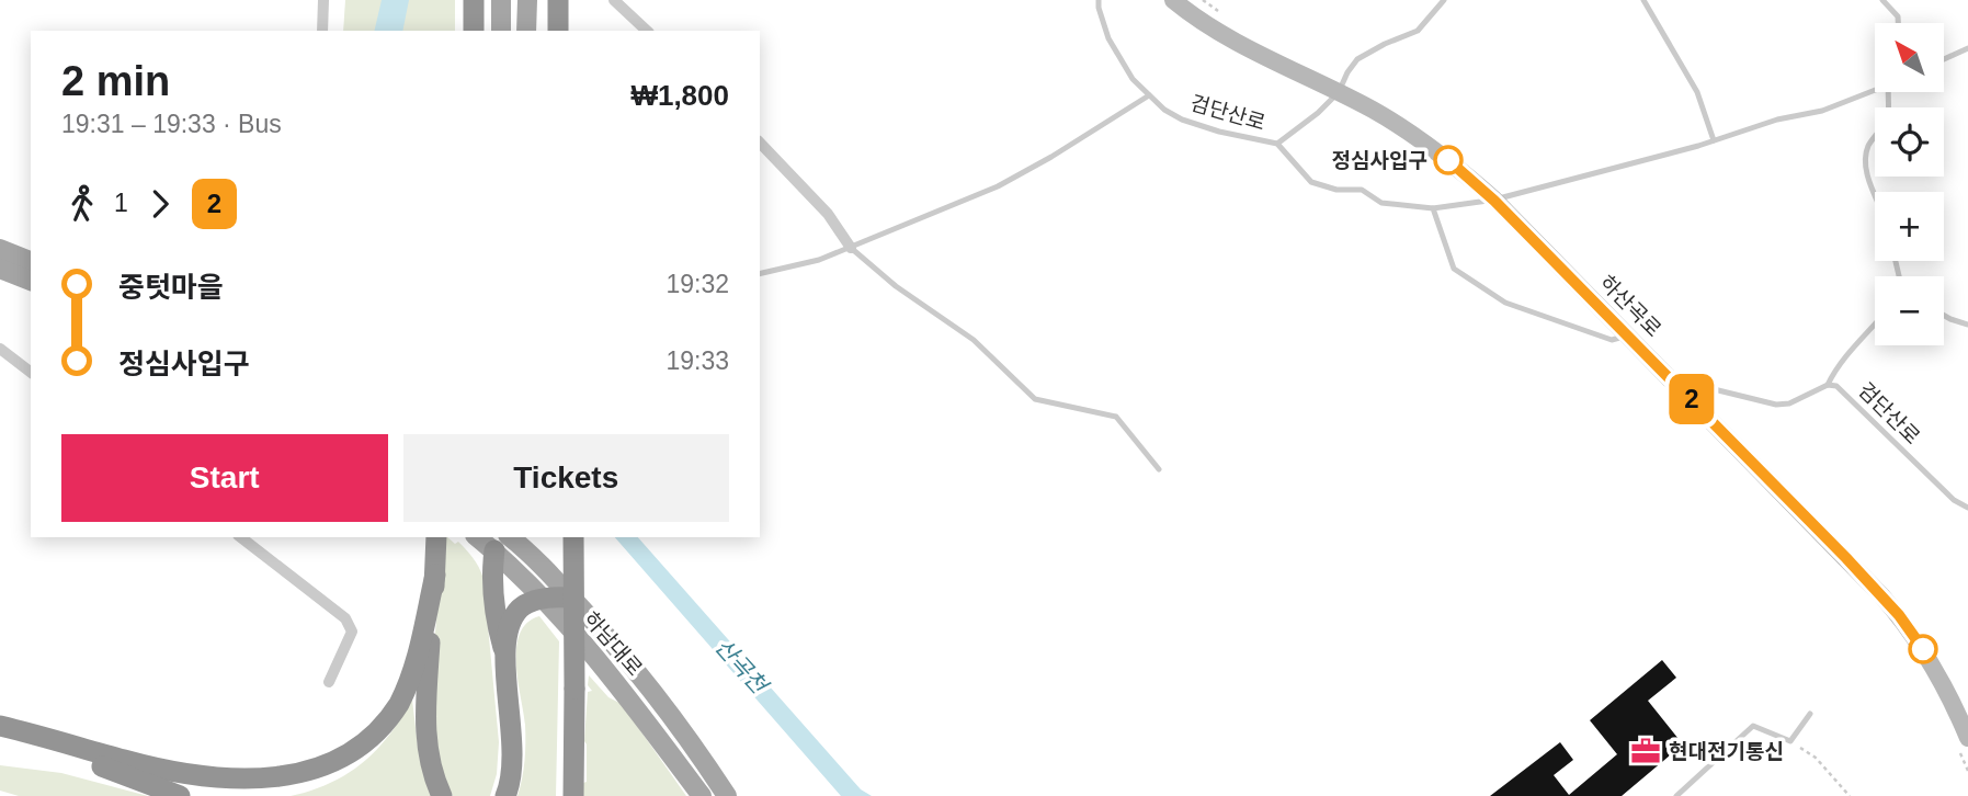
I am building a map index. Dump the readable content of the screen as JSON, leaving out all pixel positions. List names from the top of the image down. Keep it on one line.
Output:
{"streets":{"main road":["하남대로"],"street":["하산곡로"],"lane":["검단산로"]},"crossings":[["검단산로","하산곡로"]],"water":["산곡천"],"places":{"other":["정심사입구"],"office":["현대전기통신"]},"lines":["bus line 2"],"north":"top left","page":{"on_map":"2","map_buttons":["+","−"],"heading":["2 min","19:31 – 19:33 · Bus","₩1,800"],"legs":["1","2"],"list":[{"name":"중텃마을","value":"19:32"},{"name":"정심사입구","value":"19:33"}],"buttons":["Start","Tickets"]}}
